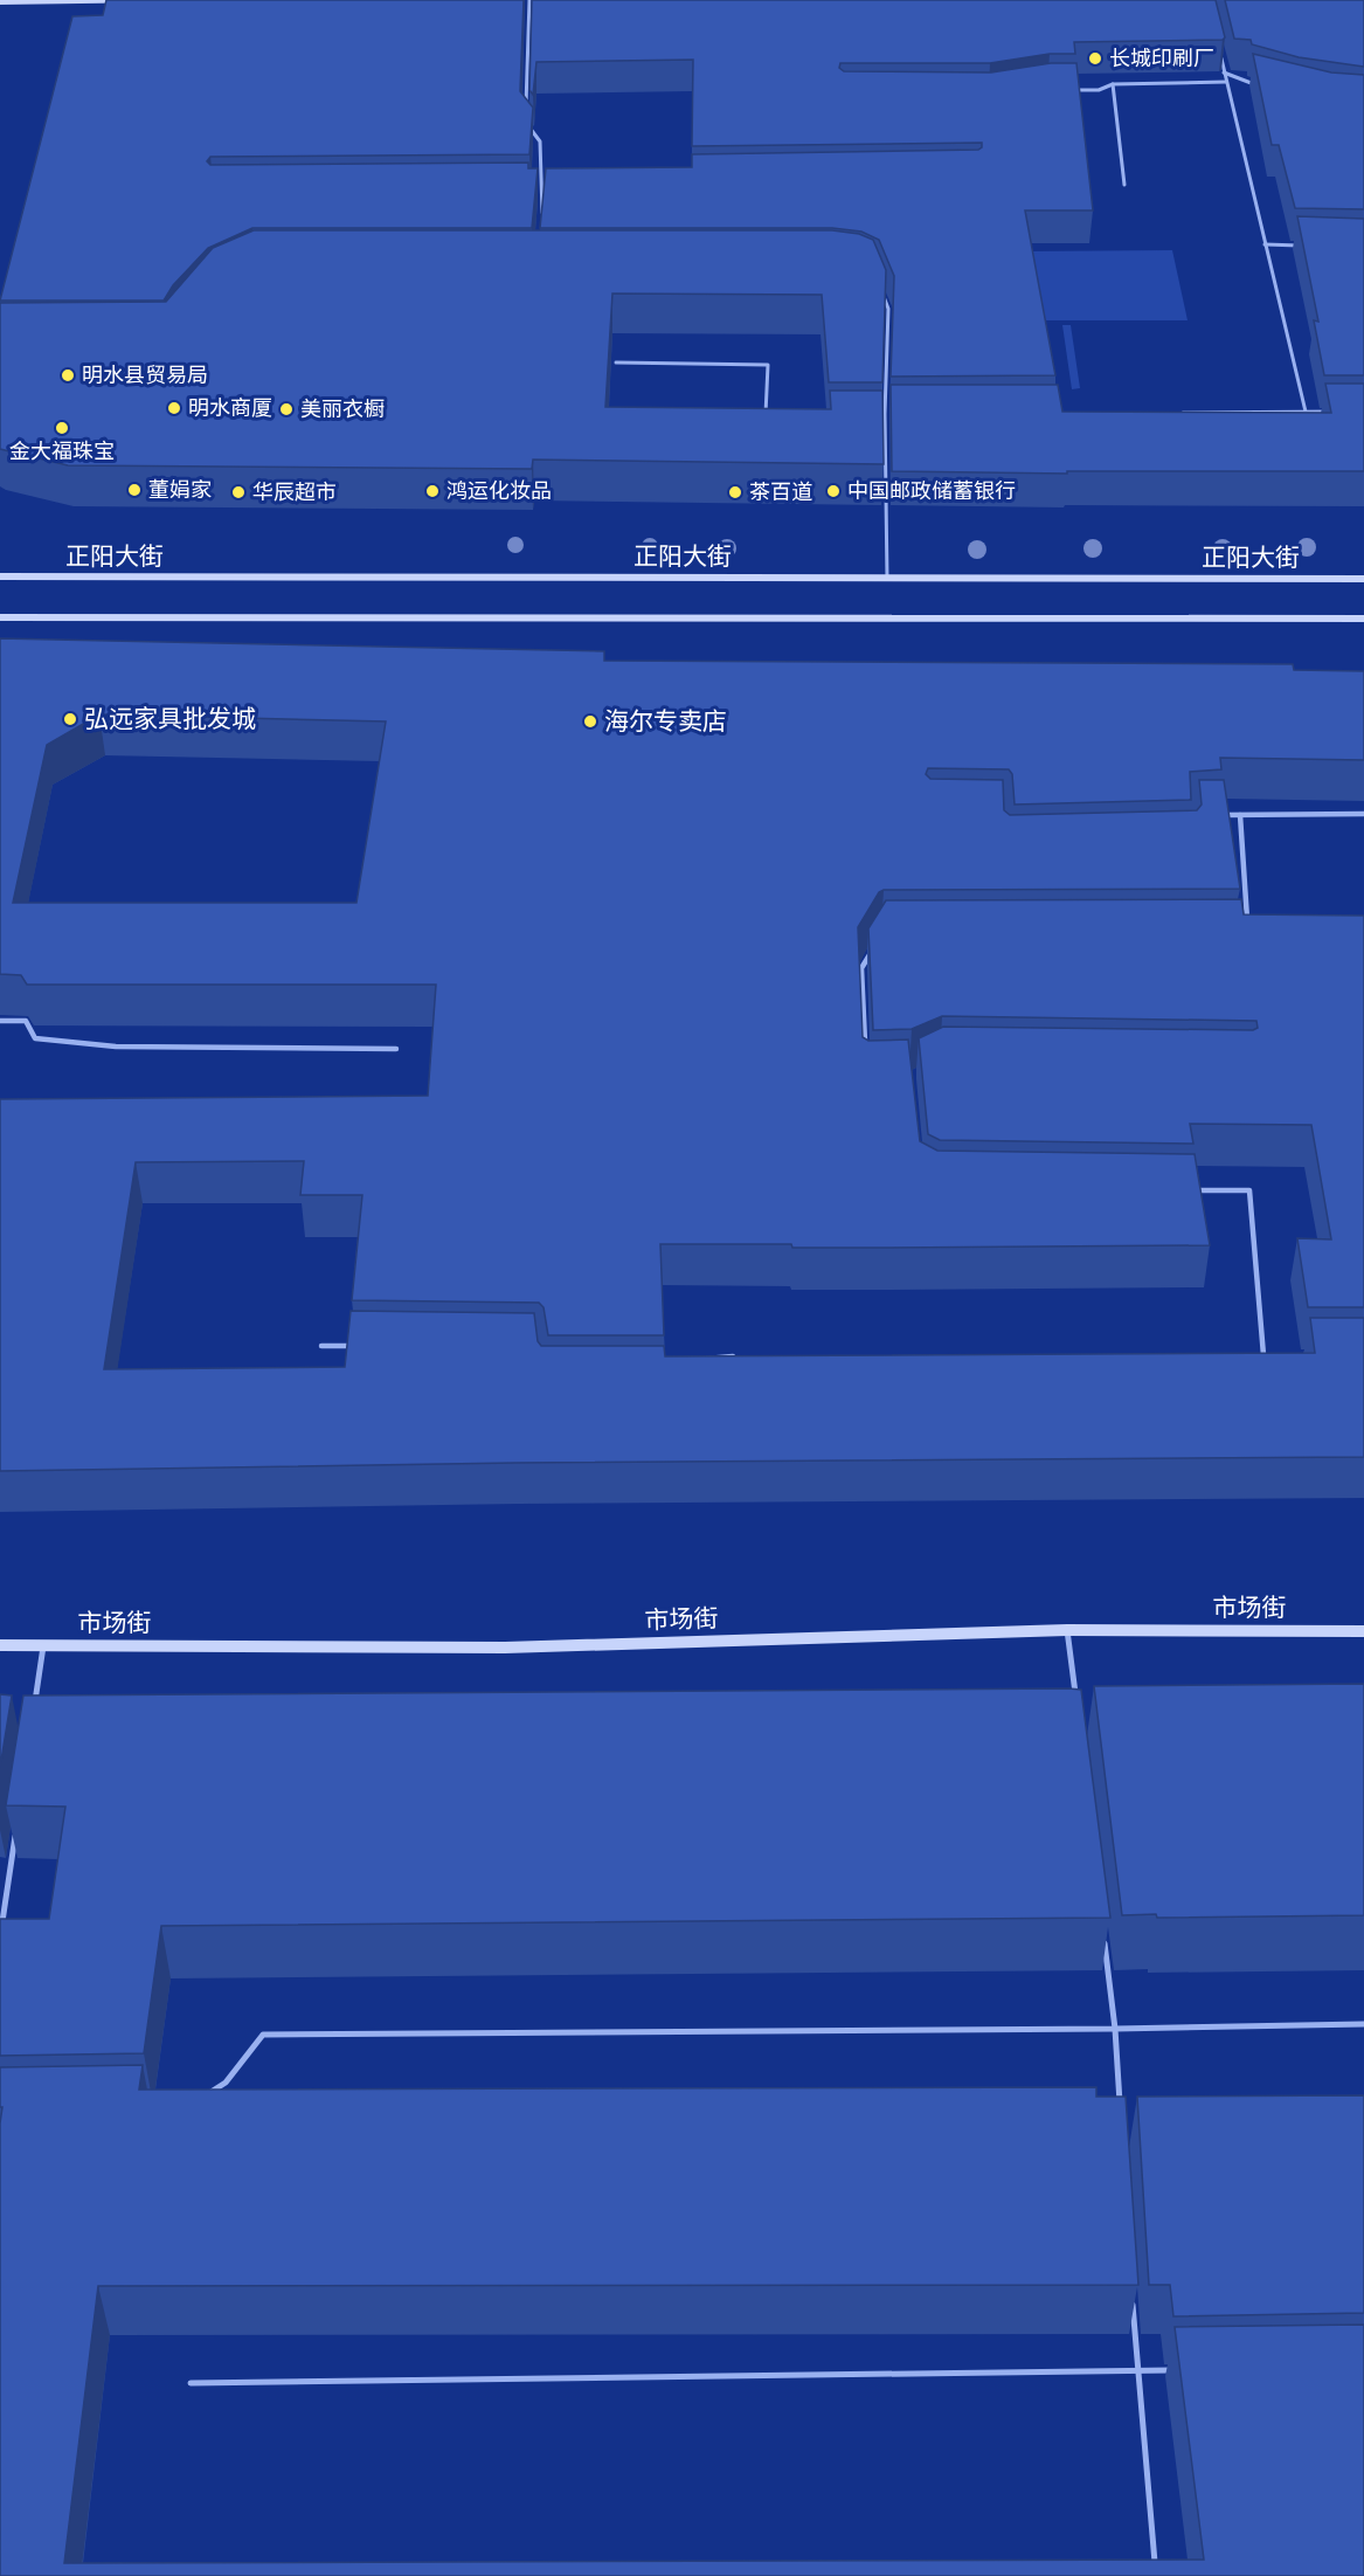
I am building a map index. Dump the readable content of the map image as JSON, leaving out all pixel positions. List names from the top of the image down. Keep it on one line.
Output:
{"streets":{"main road":["正阳大街","市场街"]},"places":["长城印刷厂","明水县贸易局","明水商厦","美丽衣橱","金大福珠宝","董娟家","鸿运化妆品","中国邮政储蓄银行","华辰超市","茶百道","弘远家具批发城","海尔专卖店"]}
